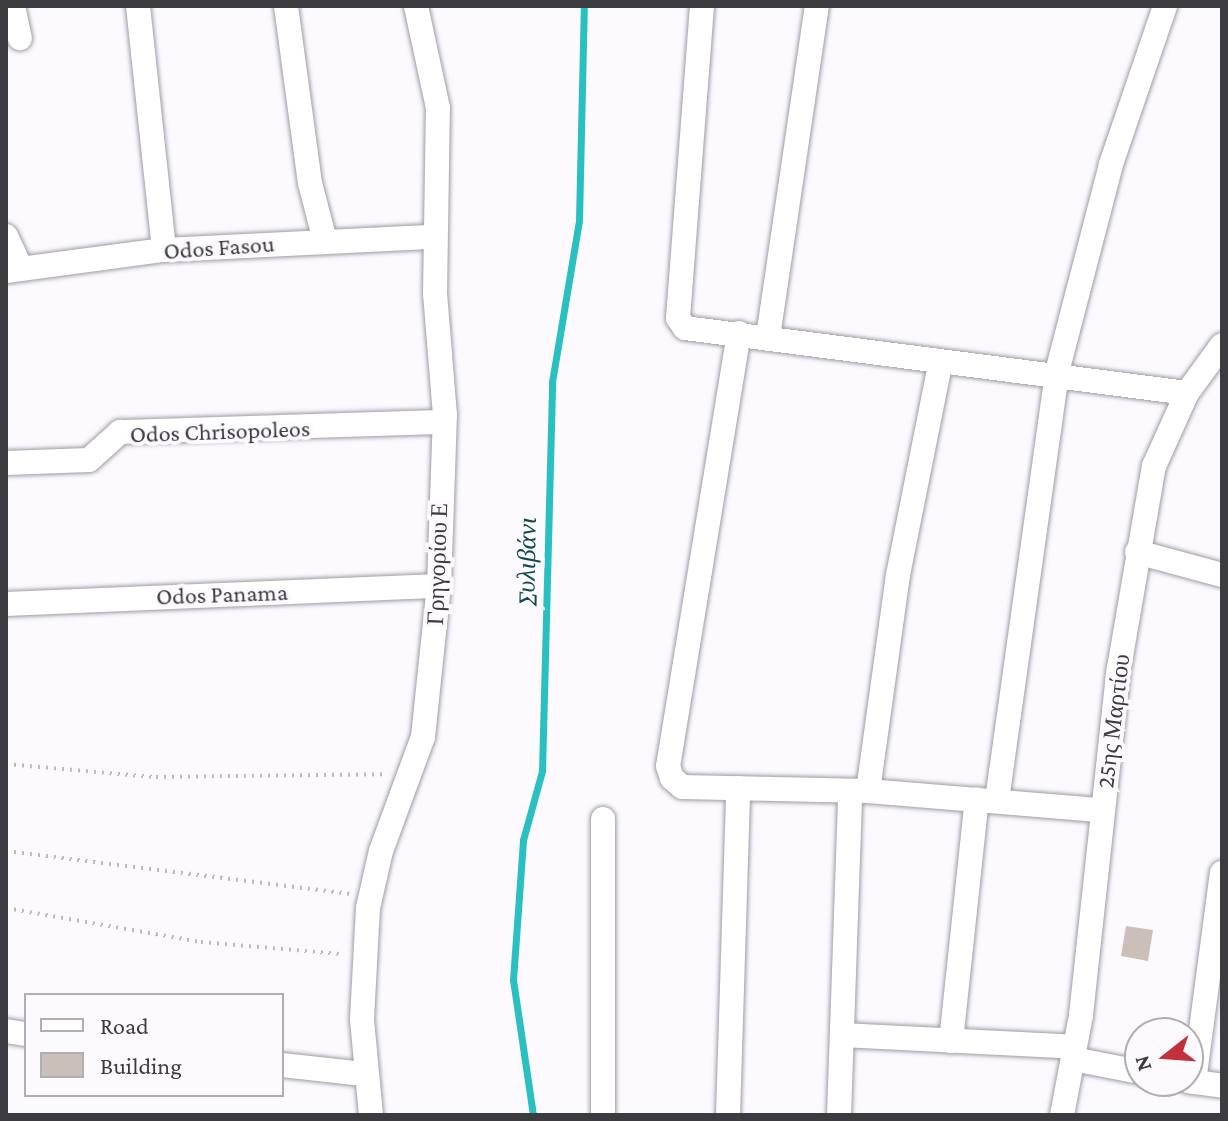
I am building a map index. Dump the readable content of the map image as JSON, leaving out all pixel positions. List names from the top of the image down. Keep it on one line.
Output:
{"streets":{"street":["Odos Fasou","Odos Chrisopoleos","Γρηγορίου Ε","Odos Panama","25ης Μαρτίου"]},"crossings":[["Odos Fasou","Γρηγορίου Ε"],["Odos Chrisopoleos","Γρηγορίου Ε"],["Γρηγορίου Ε","Odos Panama"]],"water":["Συλιβάνι"],"legend":["Road","Building"],"north":"left"}
